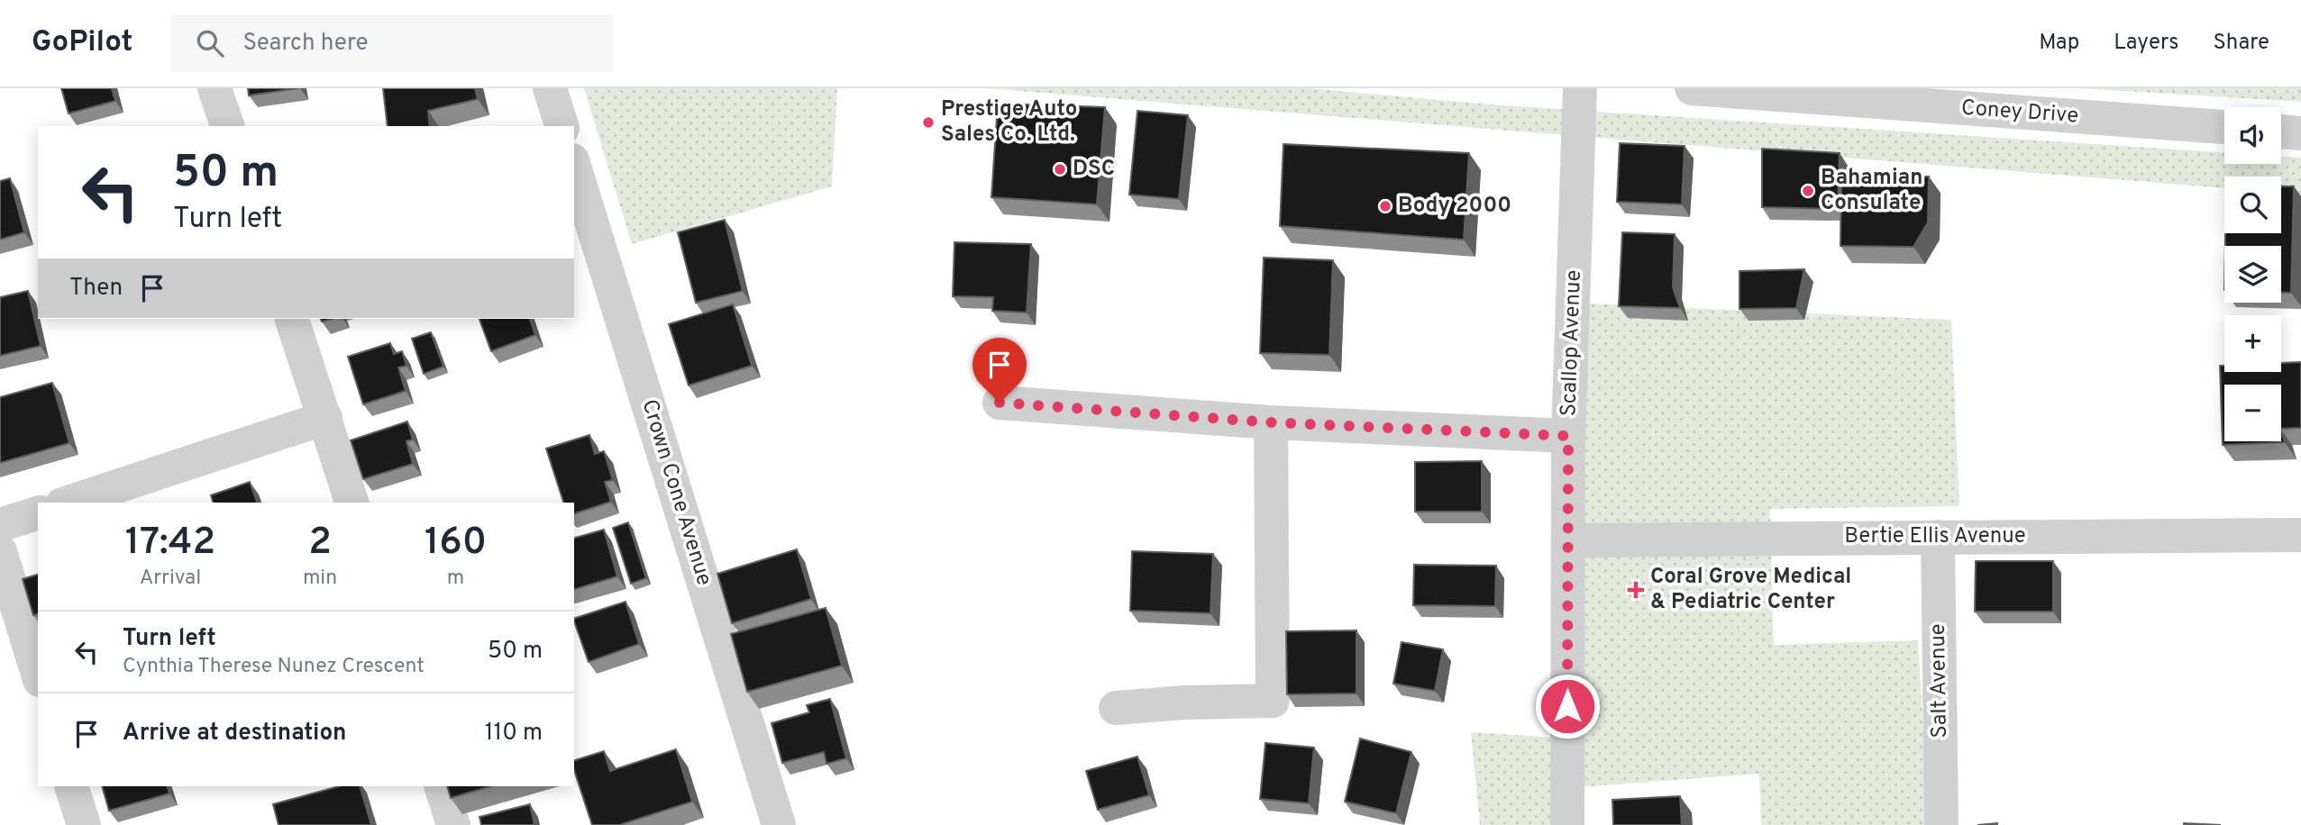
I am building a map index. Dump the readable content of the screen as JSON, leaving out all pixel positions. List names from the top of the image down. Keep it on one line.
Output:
{"streets":{"street":["Coney Drive","Scallop Avenue","Crown Cone Avenue","Bertie Ellis Avenue","Salt Avenue"]},"crossings":[["Scallop Avenue","Bertie Ellis Avenue"],["Bertie Ellis Avenue","Salt Avenue"]],"places":{"other":["Prestige Auto Sales Co. Ltd.","DSC","Bahamian Consulate","Body 2000"],"health":["Coral Grove Medical & Pediatric Center"]},"page":{"header":"GoPilot","search":"Search here","nav":["Map","Layers","Share"],"map_buttons":["+","−"],"turn":["50 m","Turn left"],"then":"Then","eta":["17:42","Arrival","2","min","160","m"],"list":[{"name":"Turn left","note":"Cynthia Therese Nunez Crescent","value":"50 m"},{"name":"Arrive at destination","value":"110 m"}]}}
